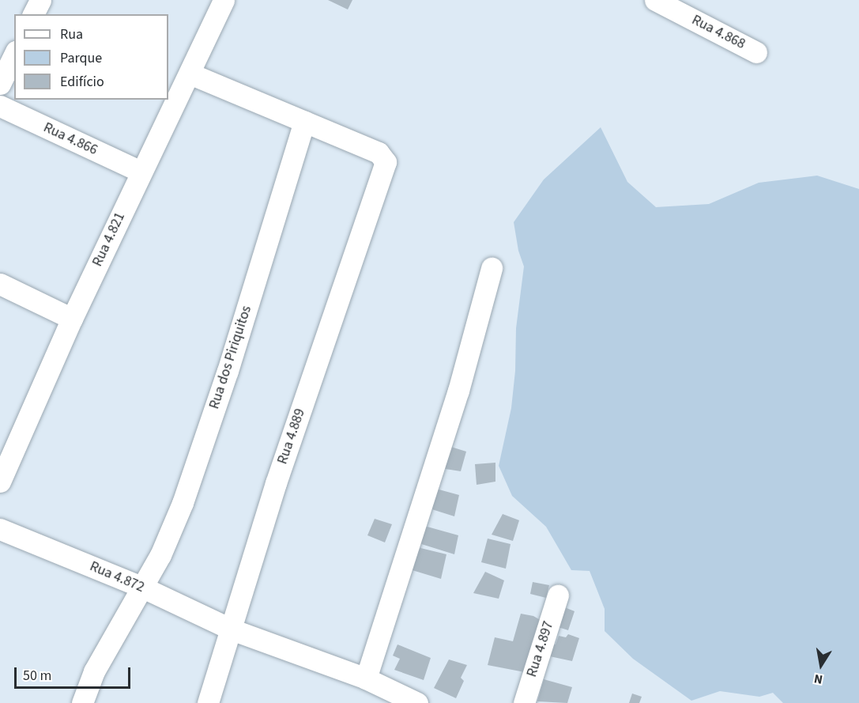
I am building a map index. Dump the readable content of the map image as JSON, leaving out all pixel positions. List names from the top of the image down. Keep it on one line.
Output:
{"streets":{"street":["Rua 4.868","Rua 4.866","Rua 4.821","Rua dos Piriquitos","Rua 4.889","Rua 4.872","Rua 4.897"]},"crossings":[["Rua 4.866","Rua 4.821"],["Rua dos Piriquitos","Rua 4.889"],["Rua dos Piriquitos","Rua 4.872"],["Rua 4.889","Rua 4.872"]],"legend":["Rua","Parque","Edifício"],"scale_bar":"50 m","north":"bottom"}
